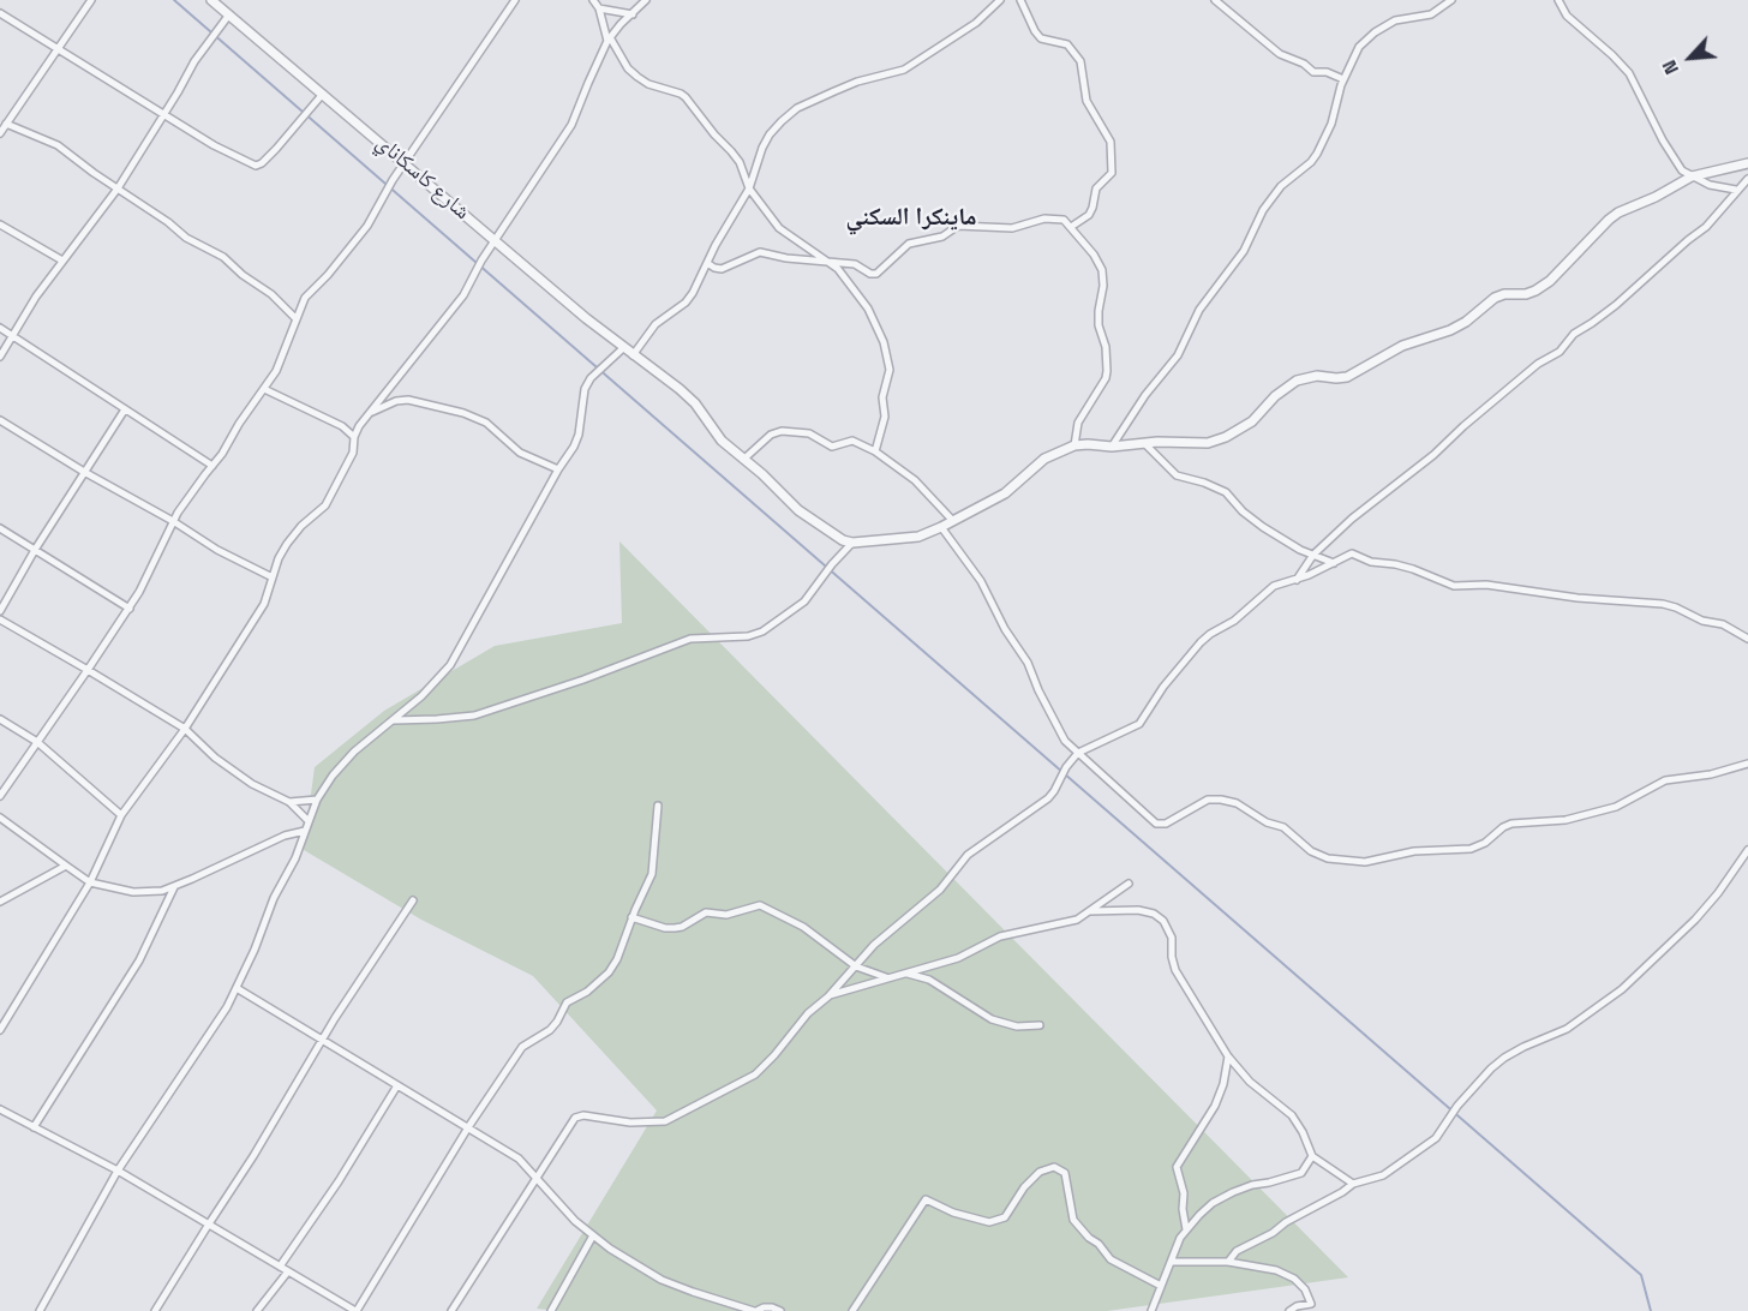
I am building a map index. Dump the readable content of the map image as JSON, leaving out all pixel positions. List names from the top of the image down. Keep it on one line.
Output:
{"streets":{"street":["شارع كاسكاناي"]},"districts":["ماينكرا السكني"],"north":"bottom left"}
